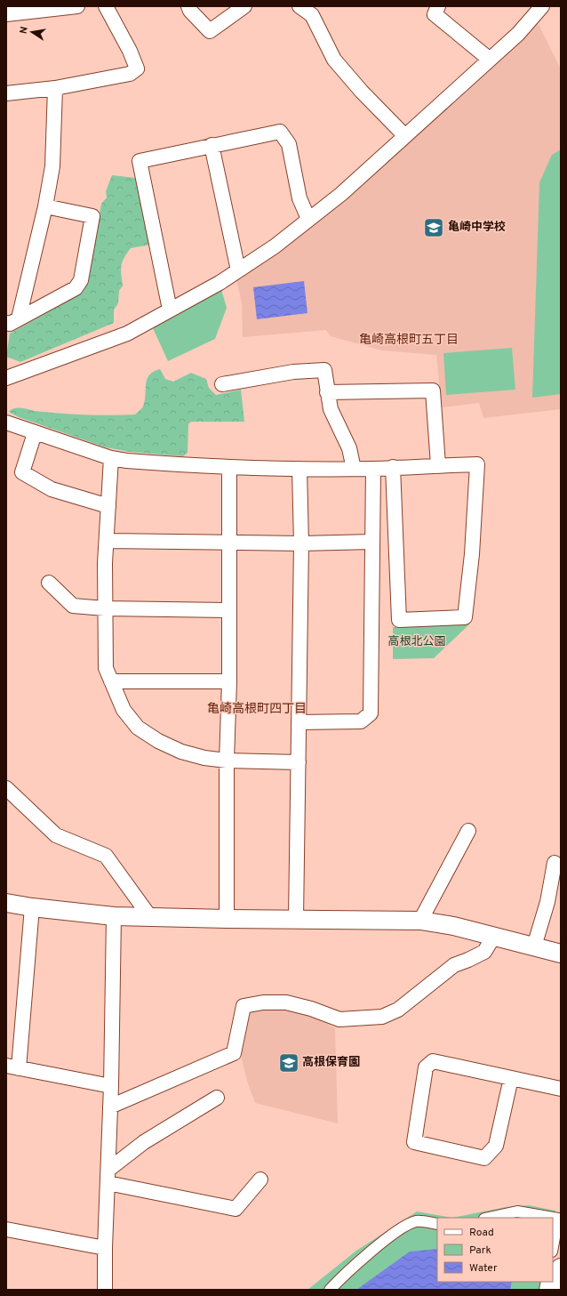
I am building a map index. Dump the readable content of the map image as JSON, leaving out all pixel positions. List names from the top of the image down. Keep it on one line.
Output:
{"districts":["亀崎高根町五丁目","亀崎高根町四丁目"],"parks":["高根北公園"],"places":{"school or university":["亀崎中学校","高根保育園"]},"legend":["Road","Park","Water"],"north":"left"}
